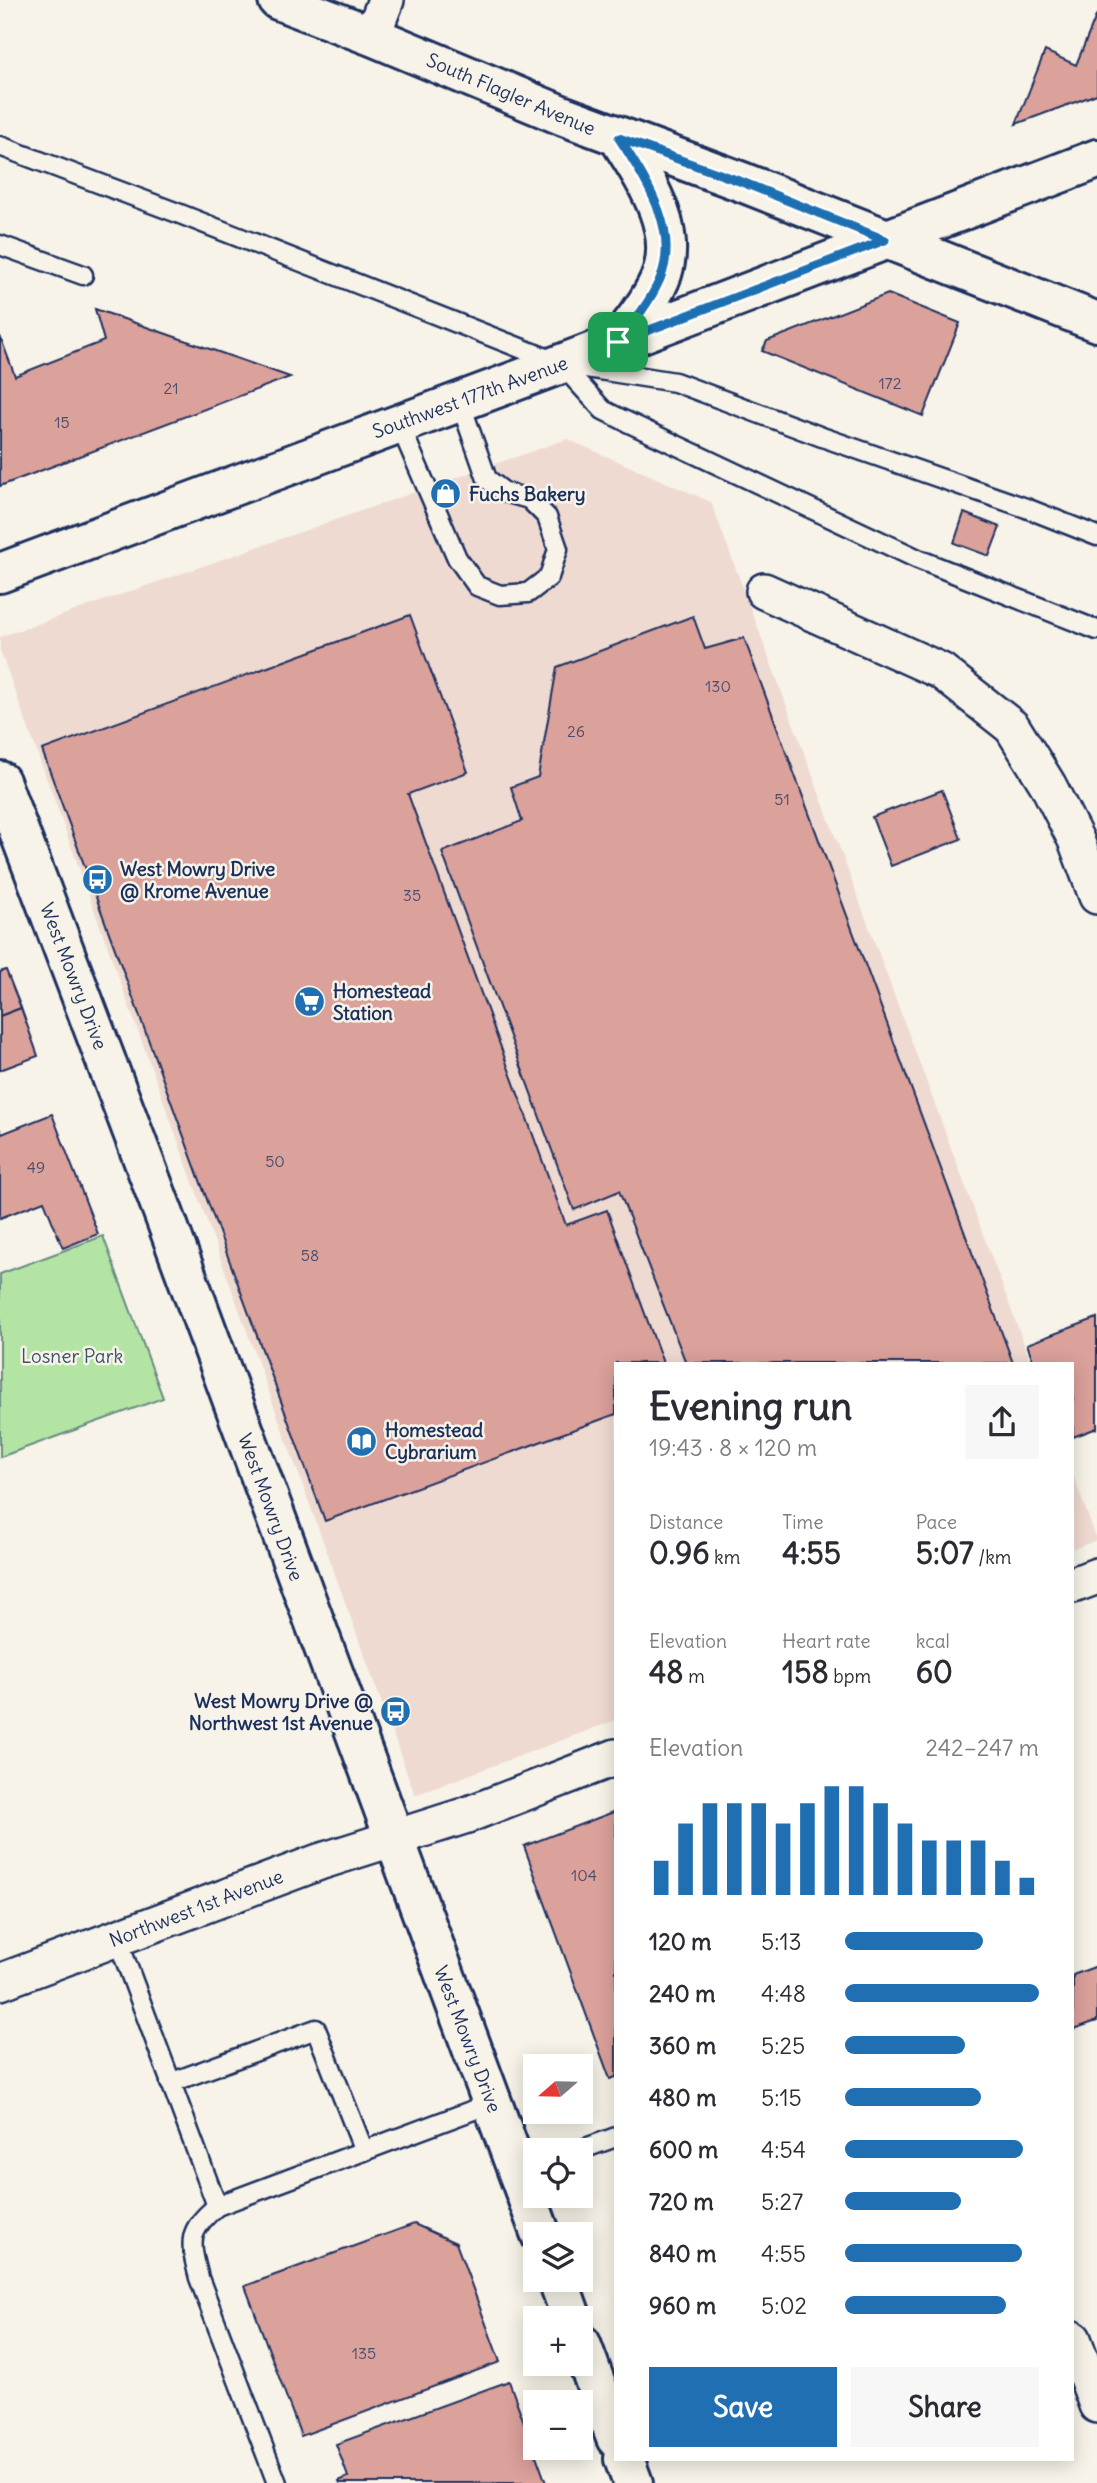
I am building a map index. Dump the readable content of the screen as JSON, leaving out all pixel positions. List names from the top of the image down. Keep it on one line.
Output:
{"streets":{"street":["South Flagler Avenue","Southwest 177th Avenue","West Mowry Drive","Northwest 1st Avenue"]},"crossings":[["South Flagler Avenue","Southwest 177th Avenue"],["West Mowry Drive","Northwest 1st Avenue"]],"parks":["Losner Park"],"places":{"shop":["Fuchs Bakery"],"bus stop":["West Mowry Drive @ Krome Avenue","West Mowry Drive @ Northwest 1st Avenue"],"supermarket":["Homestead Station"],"library":["Homestead Cybrarium"]},"house_numbers":["172","21","15","130","26","51","35","50","49","58","104","135"],"north":"left","page":{"heading":["Evening run","19:43 · 8 × 120 m"],"stats":[["Distance","0.96 km"],["Time","4:55"],["Pace","5:07 /km"],["Elevation","48 m"],["Heart rate","158 bpm"],["kcal","60"]],"chart":["Elevation","242–247 m"],"list":[{"name":"120 m","note":"5:13"},{"name":"240 m","note":"4:48"},{"name":"360 m","note":"5:25"},{"name":"480 m","note":"5:15"},{"name":"600 m","note":"4:54"},{"name":"720 m","note":"5:27"},{"name":"840 m","note":"4:55"},{"name":"960 m","note":"5:02"}],"map_buttons":["+","−"],"buttons":["Save","Share"]}}
